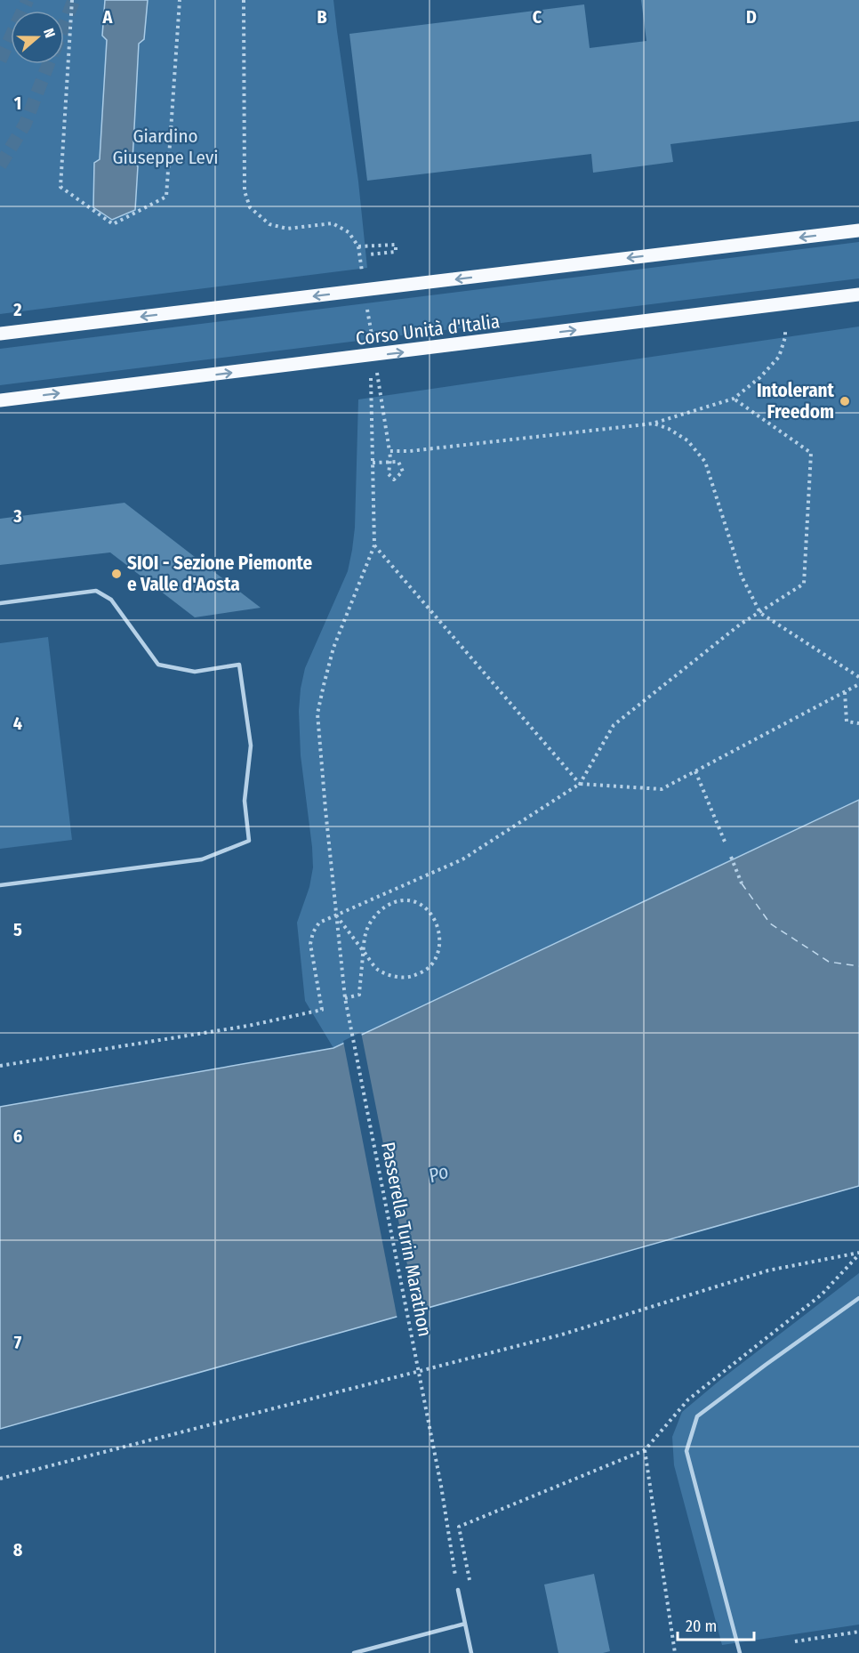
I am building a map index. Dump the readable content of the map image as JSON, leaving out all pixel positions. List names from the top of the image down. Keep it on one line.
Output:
{"streets":{"main road":["Corso Unità d'Italia"],"path":["Passerella Turin Marathon"]},"water":["Po"],"parks":["Giardino Giuseppe Levi"],"places":["Intolerant Freedom","SIOI - Sezione Piemonte e Valle d'Aosta"],"scale_bar":"20 m","north":"right","grid":{"columns":["A","B","C","D"],"rows":["1","2","3","4","5","6","7","8"]}}
